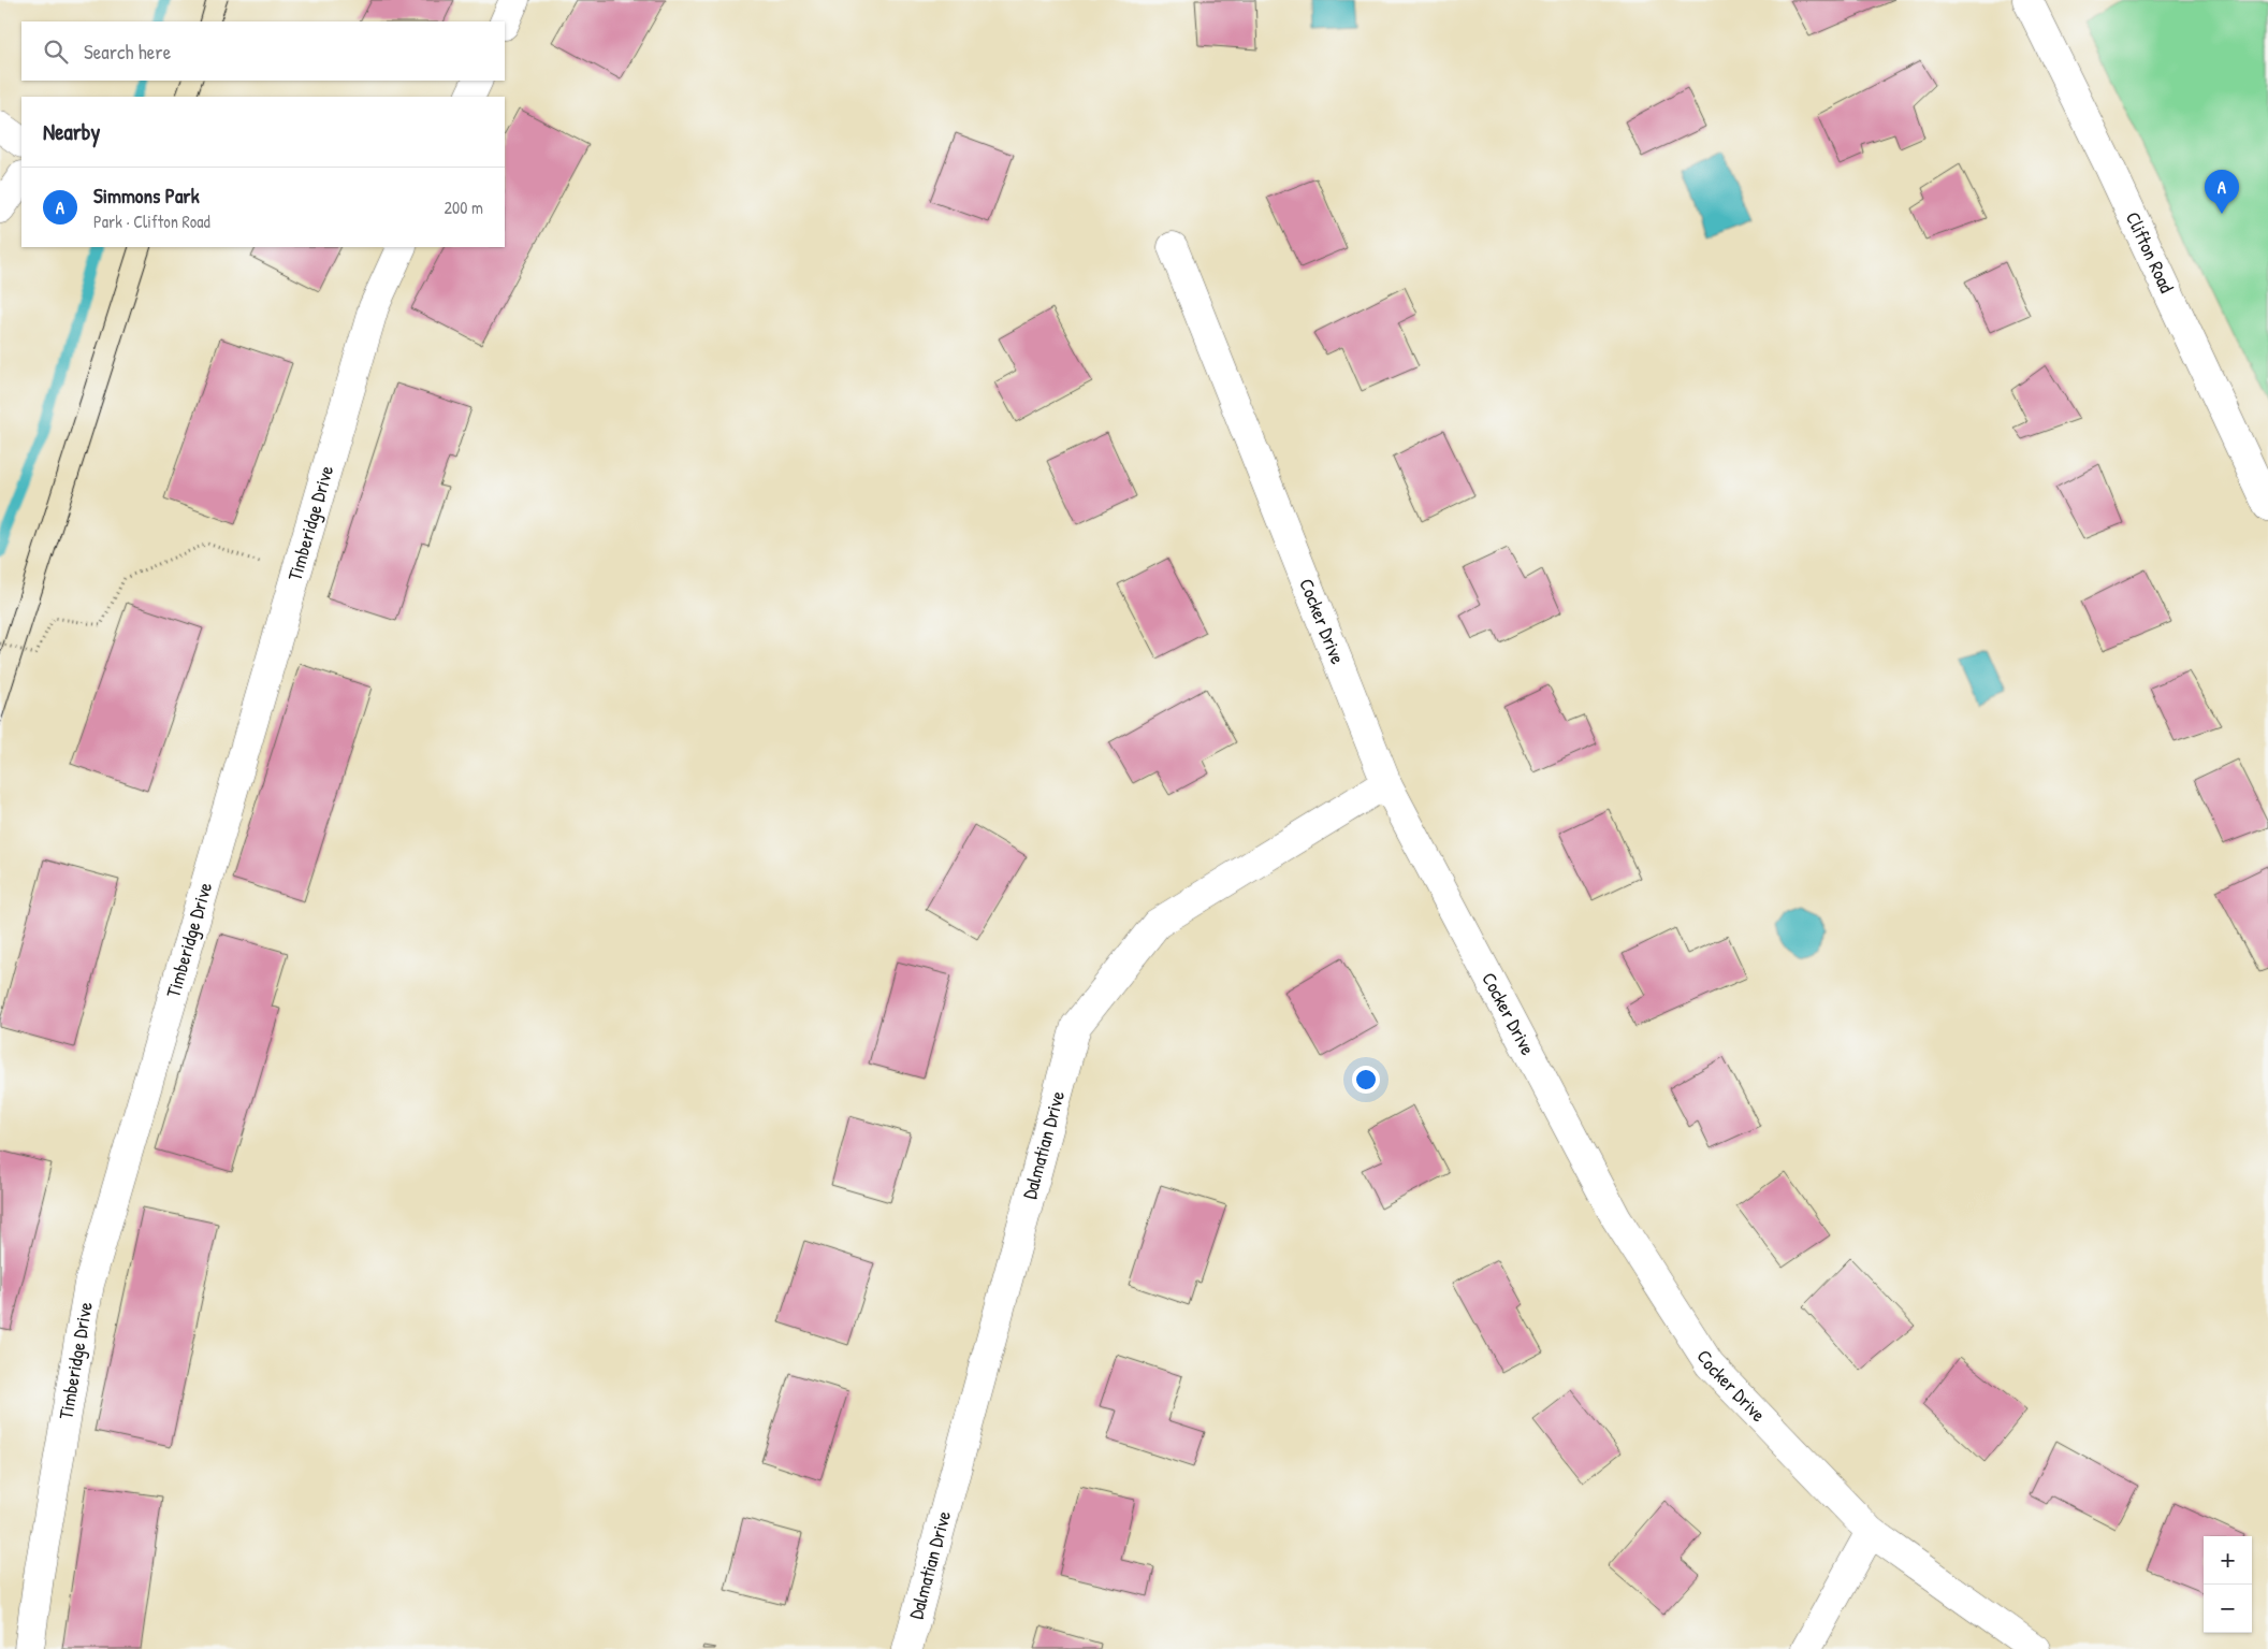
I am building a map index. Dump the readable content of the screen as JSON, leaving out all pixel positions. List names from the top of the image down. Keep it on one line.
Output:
{"streets":{"street":["Clifton Road","Timberidge Drive","Cocker Drive","Dalmatian Drive"]},"crossings":[["Cocker Drive","Dalmatian Drive"]],"page":{"search":"Search here","heading":"Nearby","list":[{"mark":"A","name":"Simmons Park","note":"Park · Clifton Road","value":"200 m"}],"pins":"A","map_buttons":["+","−"]}}
